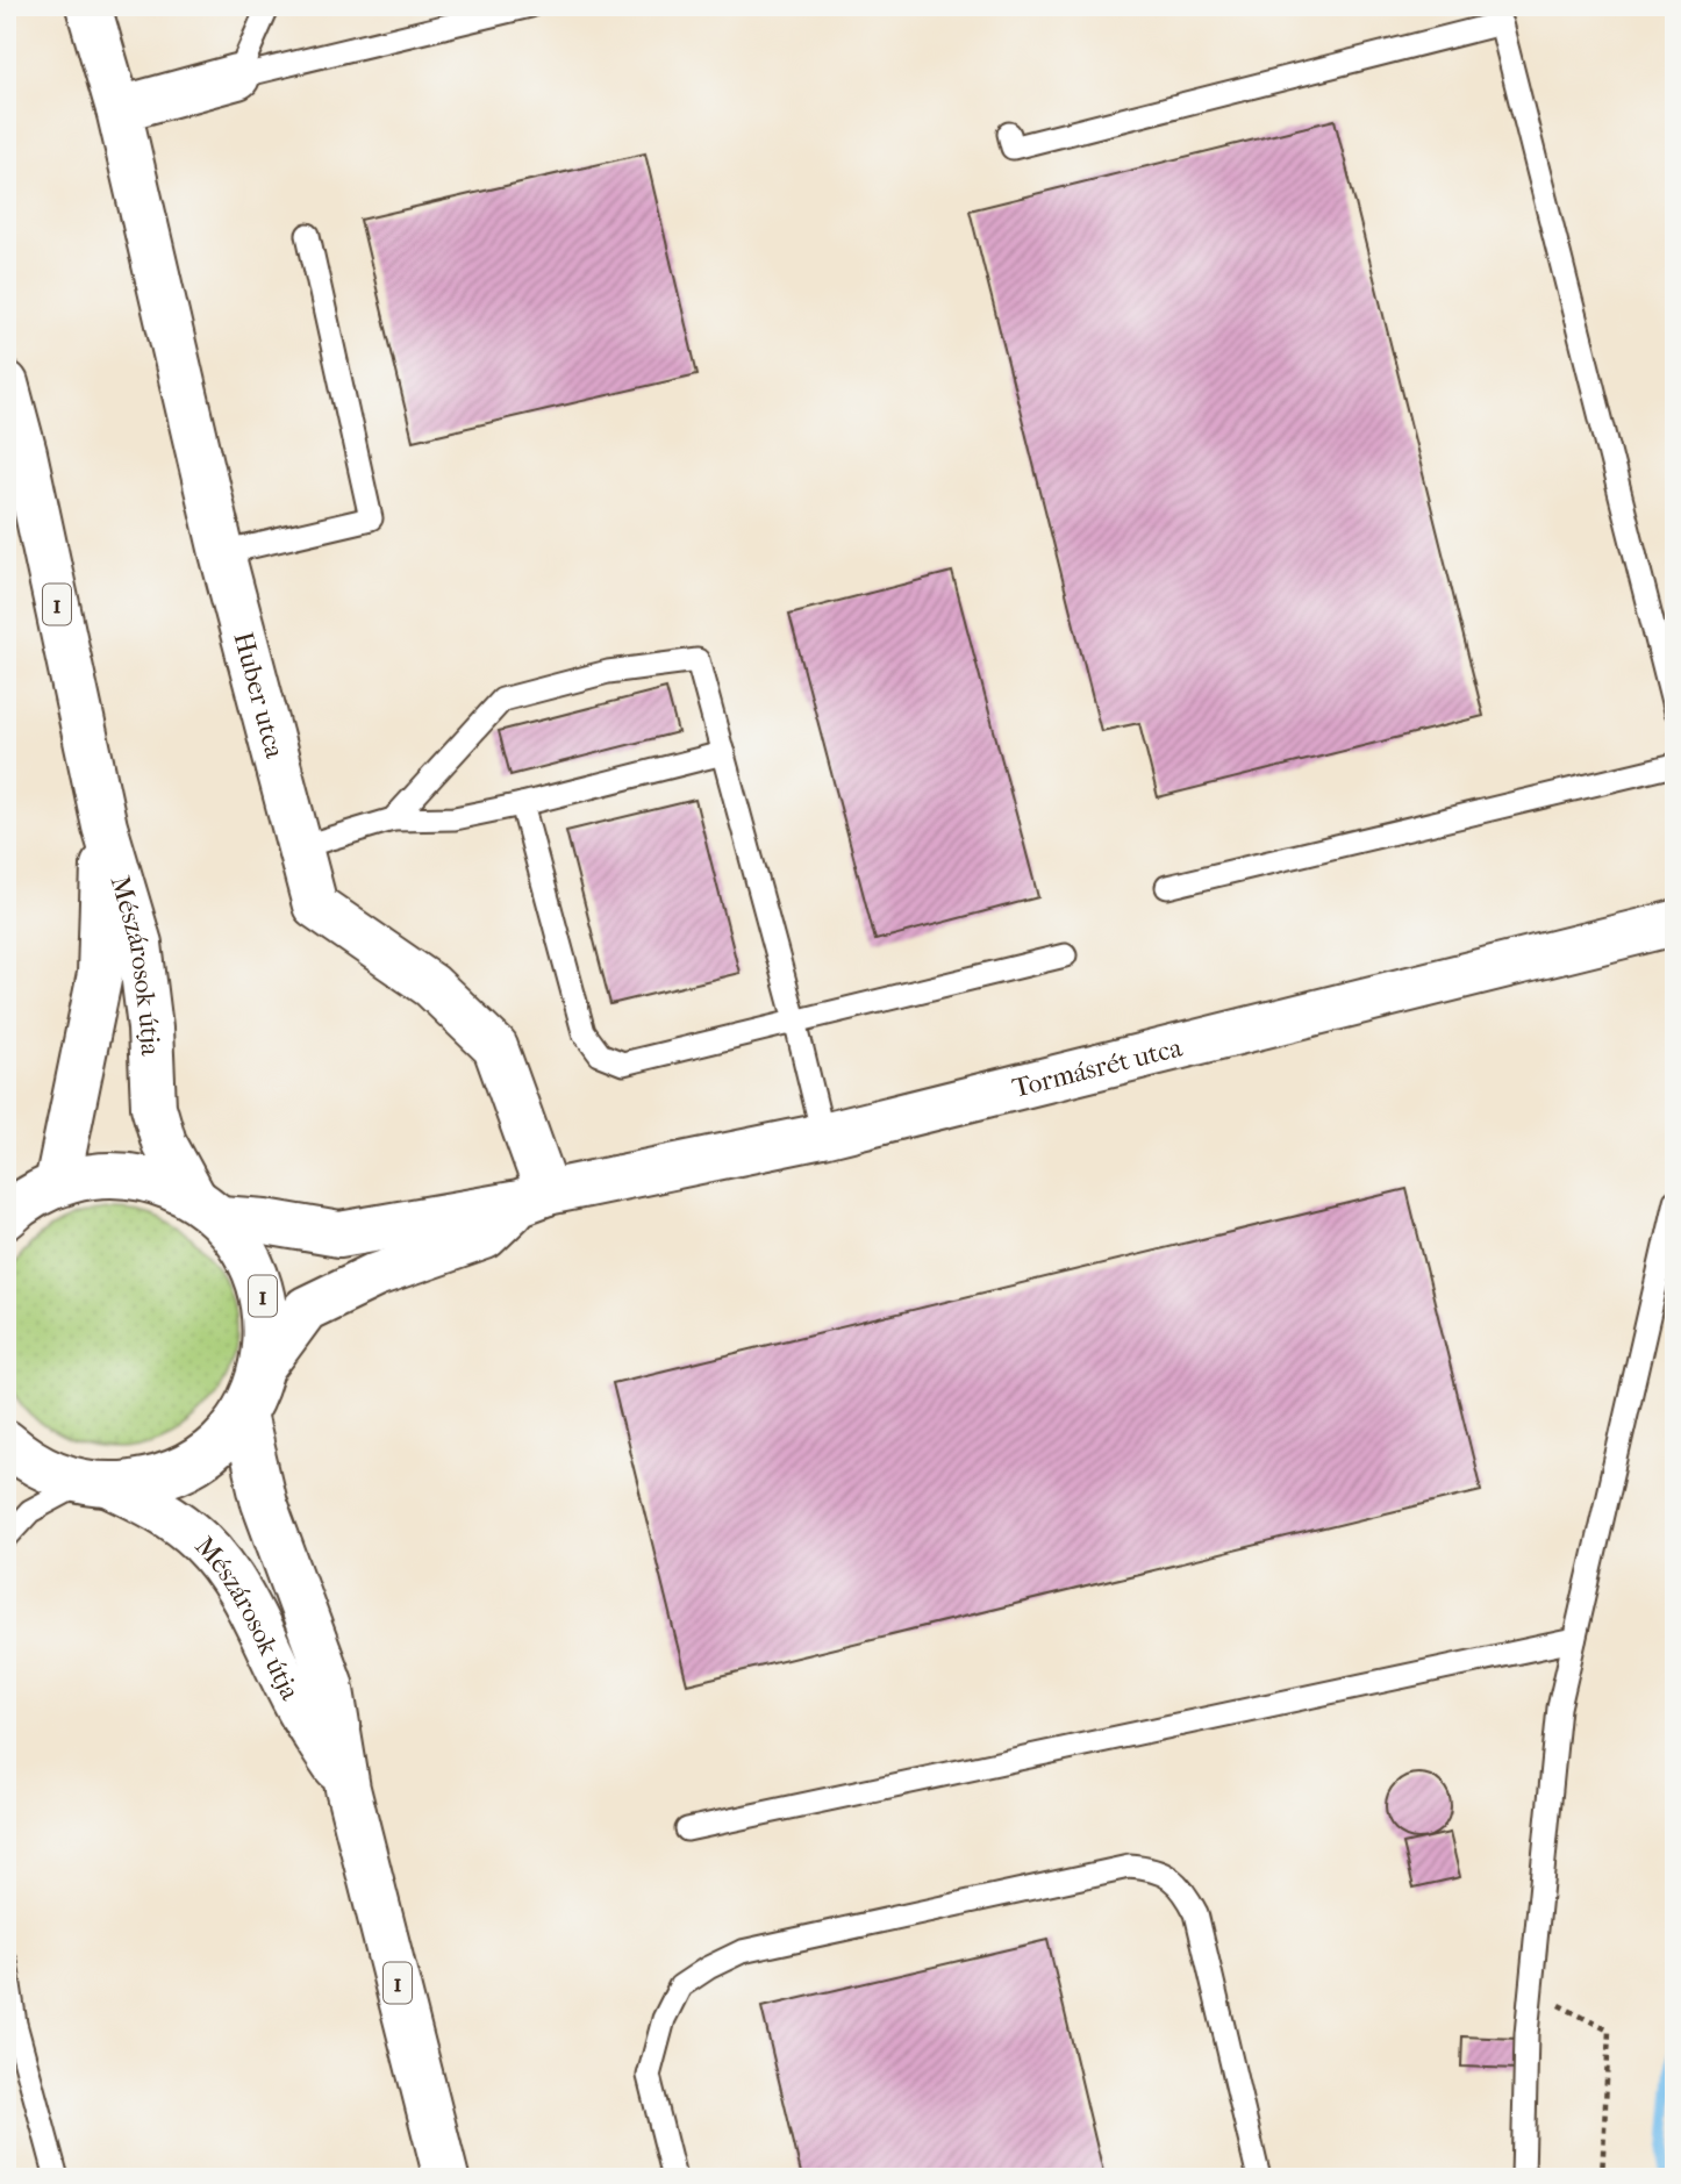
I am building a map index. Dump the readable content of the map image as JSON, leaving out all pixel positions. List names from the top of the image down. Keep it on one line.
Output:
{"streets":{"street":["1","Huber utca","Mészárosok útja","Tormásrét utca"]},"crossings":[["Huber utca","Tormásrét utca"],["Mészárosok útja","Tormásrét utca"]]}
